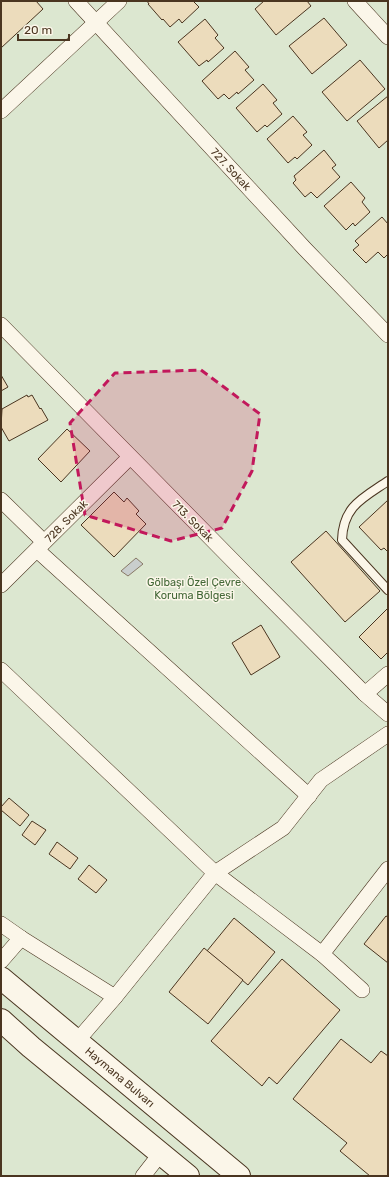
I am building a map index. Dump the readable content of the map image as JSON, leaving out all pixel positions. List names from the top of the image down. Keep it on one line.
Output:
{"streets":{"highway":["Haymana Bulvarı"],"street":["727. Sokak","728. Sokak","713. Sokak"]},"crossings":[["728. Sokak","713. Sokak"]],"parks":["Gölbaşı Özel Çevre Koruma Bölgesi"],"scale_bar":"20 m"}
